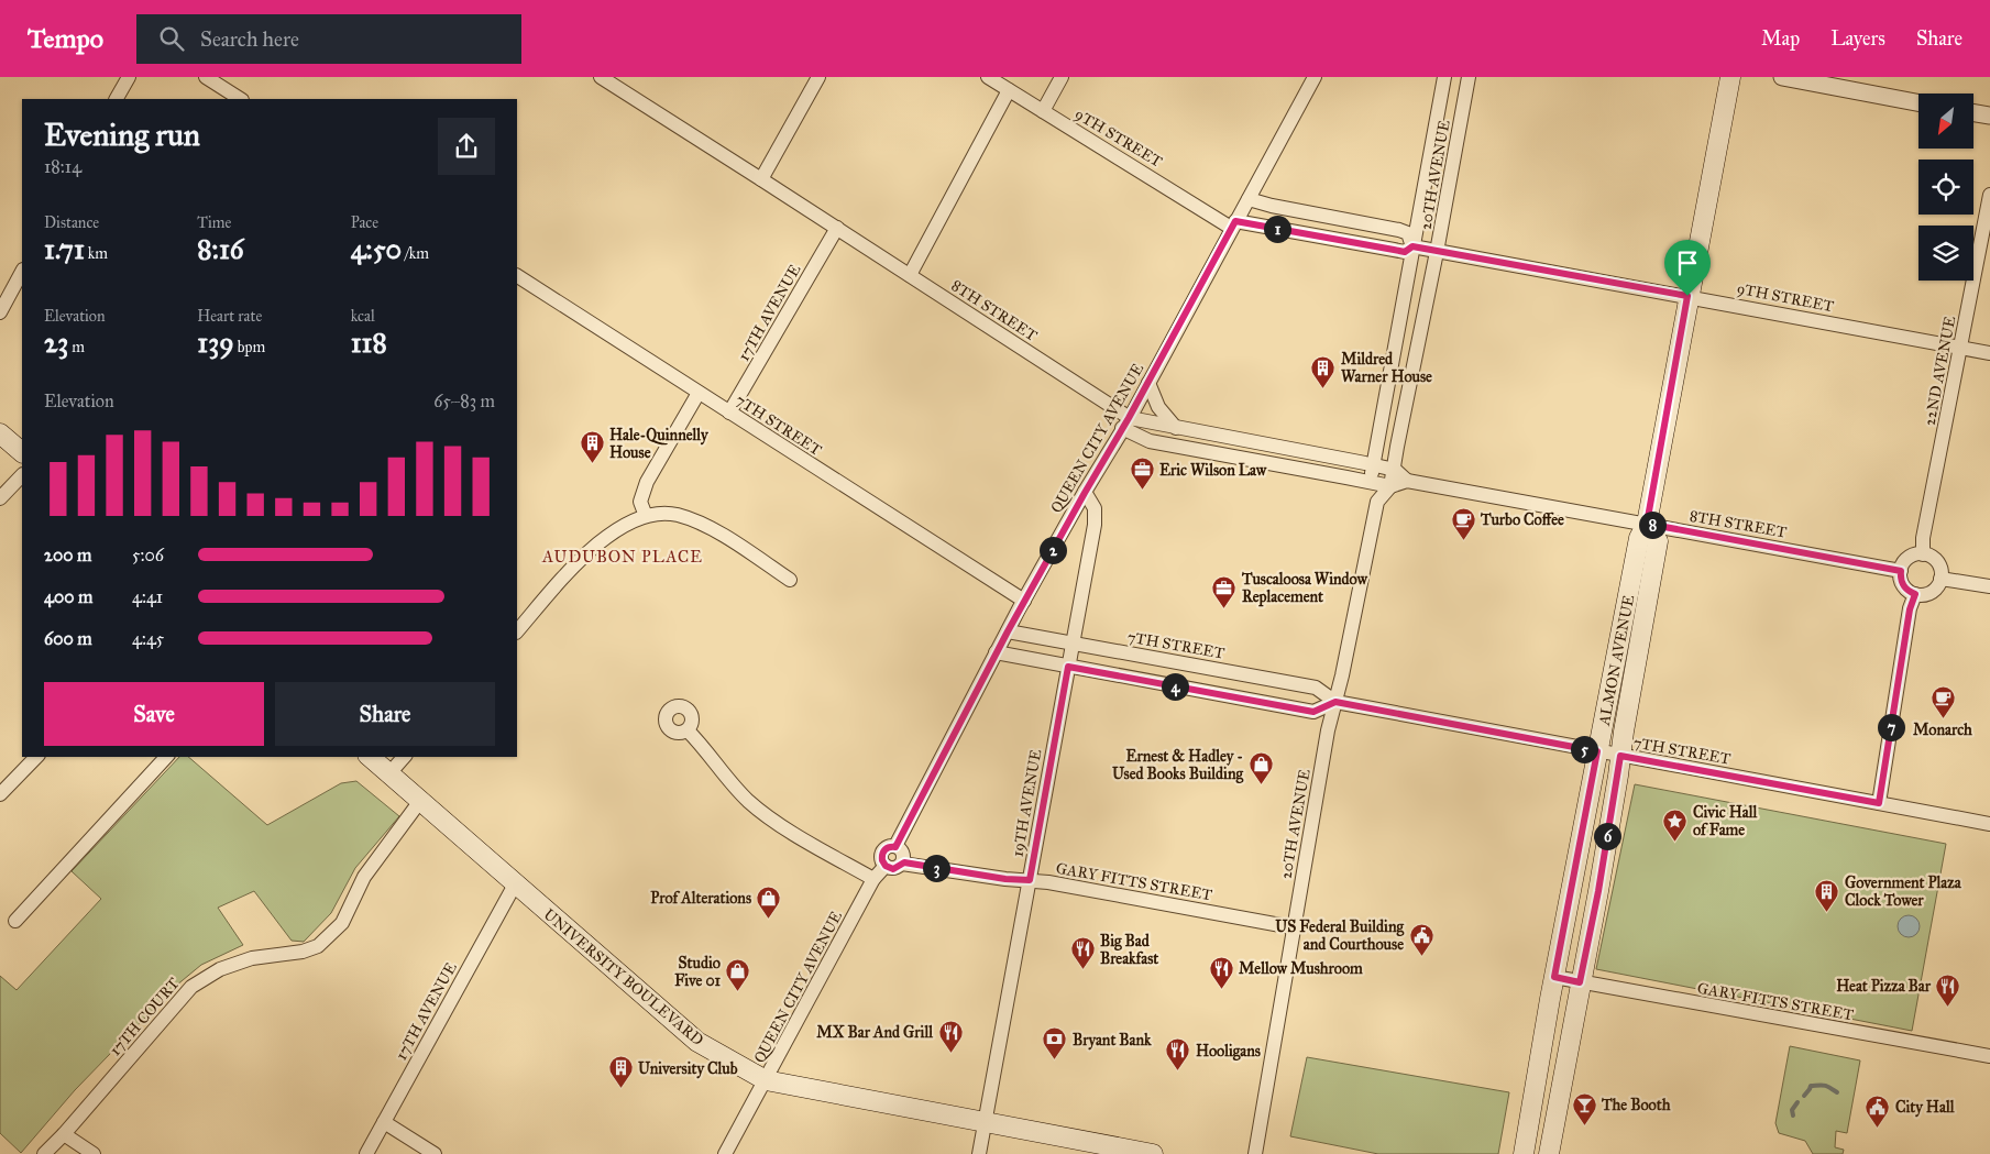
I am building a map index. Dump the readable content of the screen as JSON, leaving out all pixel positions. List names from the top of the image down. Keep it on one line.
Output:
{"streets":{"main road":["ALMON AVENUE","UNIVERSITY BOULEVARD"],"street":["9TH STREET","20TH AVENUE","8TH STREET","17TH AVENUE","22ND AVENUE","7TH STREET","QUEEN CITY AVENUE","19TH AVENUE","GARY FITTS STREET","17TH COURT"]},"crossings":[["9TH STREET","20TH AVENUE"],["9TH STREET","22ND AVENUE"],["9TH STREET","QUEEN CITY AVENUE"],["9TH STREET","ALMON AVENUE"],["20TH AVENUE","8TH STREET"],["20TH AVENUE","7TH STREET"],["20TH AVENUE","GARY FITTS STREET"],["8TH STREET","17TH AVENUE"],["8TH STREET","22ND AVENUE"],["8TH STREET","QUEEN CITY AVENUE"],["8TH STREET","ALMON AVENUE"],["17TH AVENUE","7TH STREET"],["17TH AVENUE","UNIVERSITY BOULEVARD"],["7TH STREET","QUEEN CITY AVENUE"],["7TH STREET","ALMON AVENUE"],["7TH STREET","19TH AVENUE"],["QUEEN CITY AVENUE","19TH AVENUE"],["QUEEN CITY AVENUE","GARY FITTS STREET"],["QUEEN CITY AVENUE","UNIVERSITY BOULEVARD"],["ALMON AVENUE","GARY FITTS STREET"],["19TH AVENUE","GARY FITTS STREET"],["19TH AVENUE","UNIVERSITY BOULEVARD"],["UNIVERSITY BOULEVARD","17TH COURT"]],"districts":["AUDUBON PLACE"],"places":{"building":["Mildred Warner House","Hale-Quinnelly House","Government Plaza Clock Tower","University Club"],"office":["Eric Wilson Law","Tuscaloosa Window Replacement"],"cafe":["Turbo Coffee","Monarch"],"shop":["Ernest & Hadley - Used Books Building","Prof Alterations","Studio Five 01"],"place":["Civic Hall of Fame"],"public building":["US Federal Building and Courthouse","City Hall"],"restaurant":["Big Bad Breakfast","Mellow Mushroom","Heat Pizza Bar","MX Bar And Grill","Hooligans"],"bank":["Bryant Bank"],"bar":["The Booth"]},"north":"bottom left","page":{"header":"Tempo","search":"Search here","nav":["Map","Layers","Share"],"heading":["Evening run","18:14"],"stats":[["Distance","1.71 km"],["Time","8:16"],["Pace","4:50 /km"],["Elevation","23 m"],["Heart rate","139 bpm"],["kcal","118"]],"pins":["1","8","2","4","7","5","6","3"],"chart":["Elevation","65–83 m"],"list":[{"name":"200 m","note":"5:06"},{"name":"400 m","note":"4:41"},{"name":"600 m","note":"4:45"}],"buttons":["Save","Share"]}}
